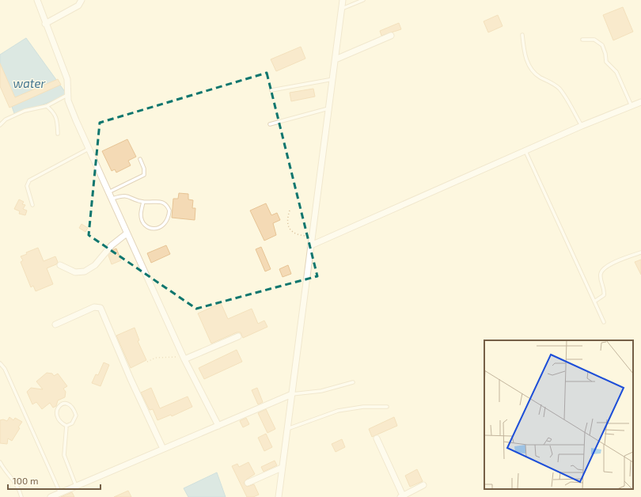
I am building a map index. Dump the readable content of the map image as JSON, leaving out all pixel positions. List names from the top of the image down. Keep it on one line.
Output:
{"water":["water"],"scale_bar":"100 m"}
